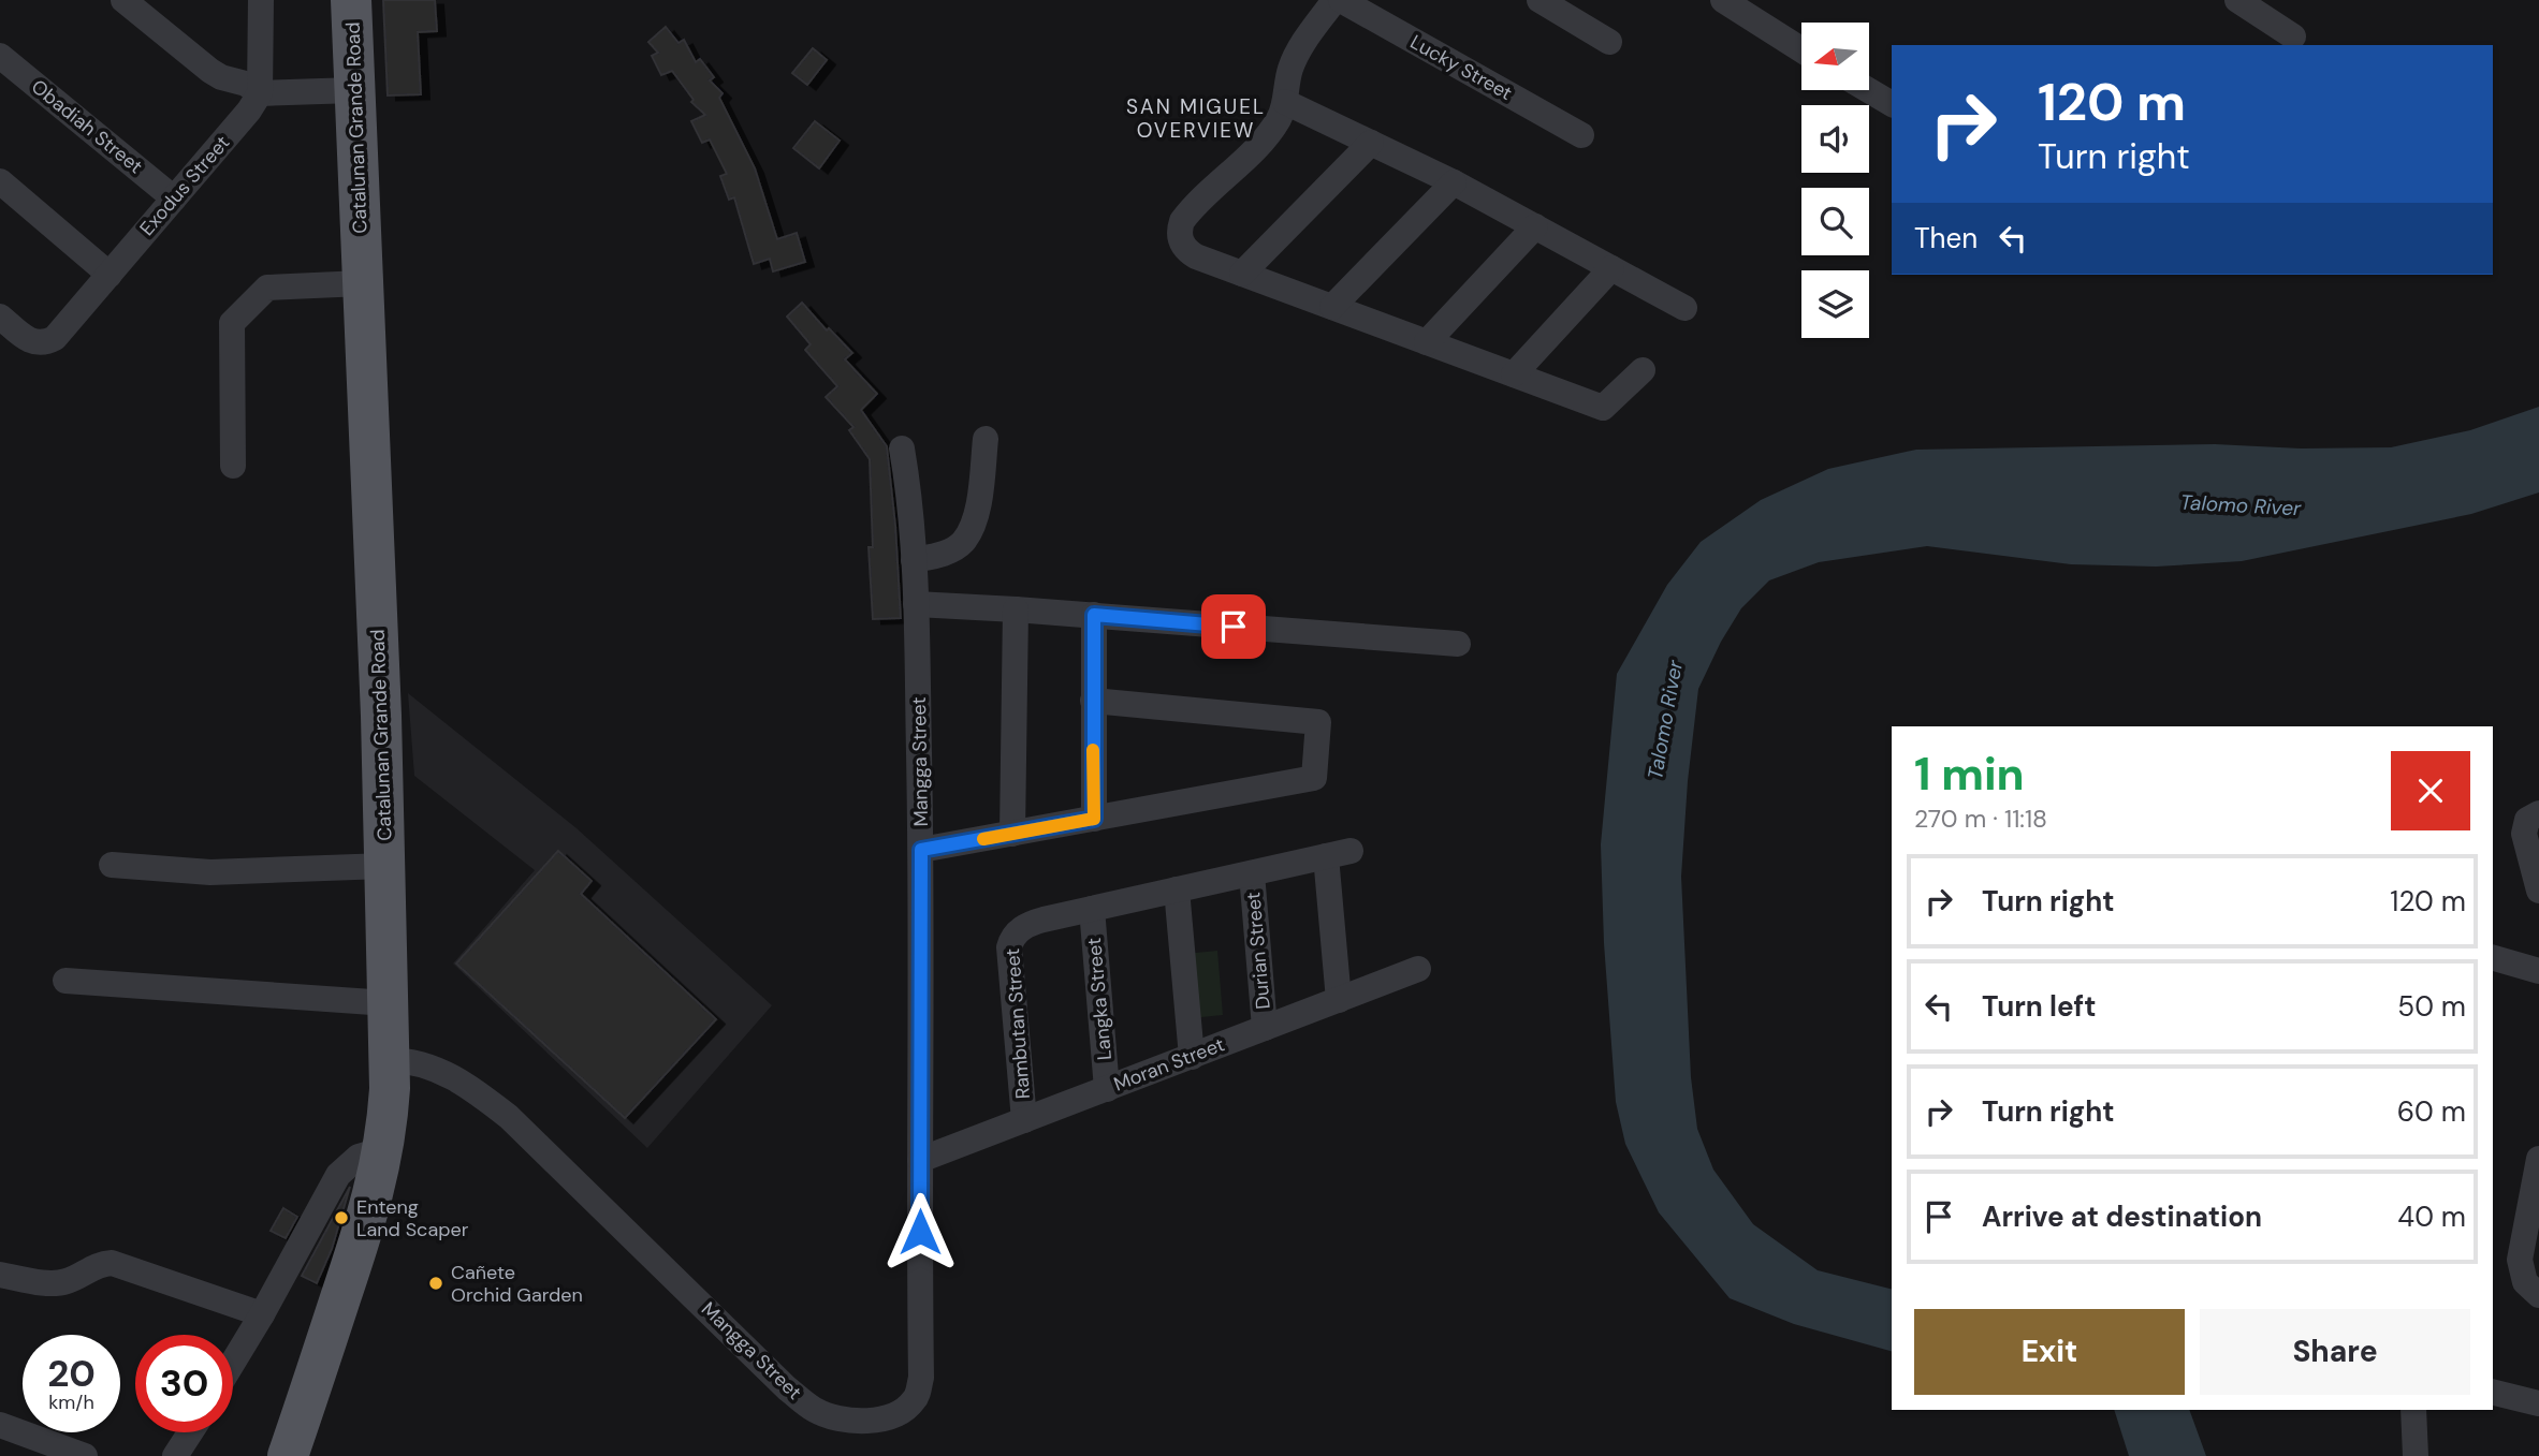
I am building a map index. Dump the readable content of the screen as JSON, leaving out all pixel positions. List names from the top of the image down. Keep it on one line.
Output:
{"streets":{"main road":["Catalunan Grande Road"],"street":["Lucky Street","Obadiah Street","Exodus Street","Mangga Street","Durian Street","Langka Street","Rambutan Street","Moran Street"]},"crossings":[["Obadiah Street","Exodus Street"],["Catalunan Grande Road","Mangga Street"],["Mangga Street","Moran Street"],["Durian Street","Moran Street"],["Langka Street","Rambutan Street"],["Langka Street","Moran Street"],["Rambutan Street","Moran Street"]],"districts":["SAN MIGUEL OVERVIEW"],"water":["Talomo River"],"places":["Enteng Land Scaper","Cañete Orchid Garden"],"north":"left","page":{"turn":["120 m","Turn right"],"then":"Then","heading":["1 min","270 m · 11:18"],"list":[{"name":"Turn right","value":"120 m"},{"name":"Turn left","value":"50 m"},{"name":"Turn right","value":"60 m"},{"name":"Arrive at destination","value":"40 m"}],"buttons":["Exit","Share"],"speed":"20 km/h","limit":"30"}}
